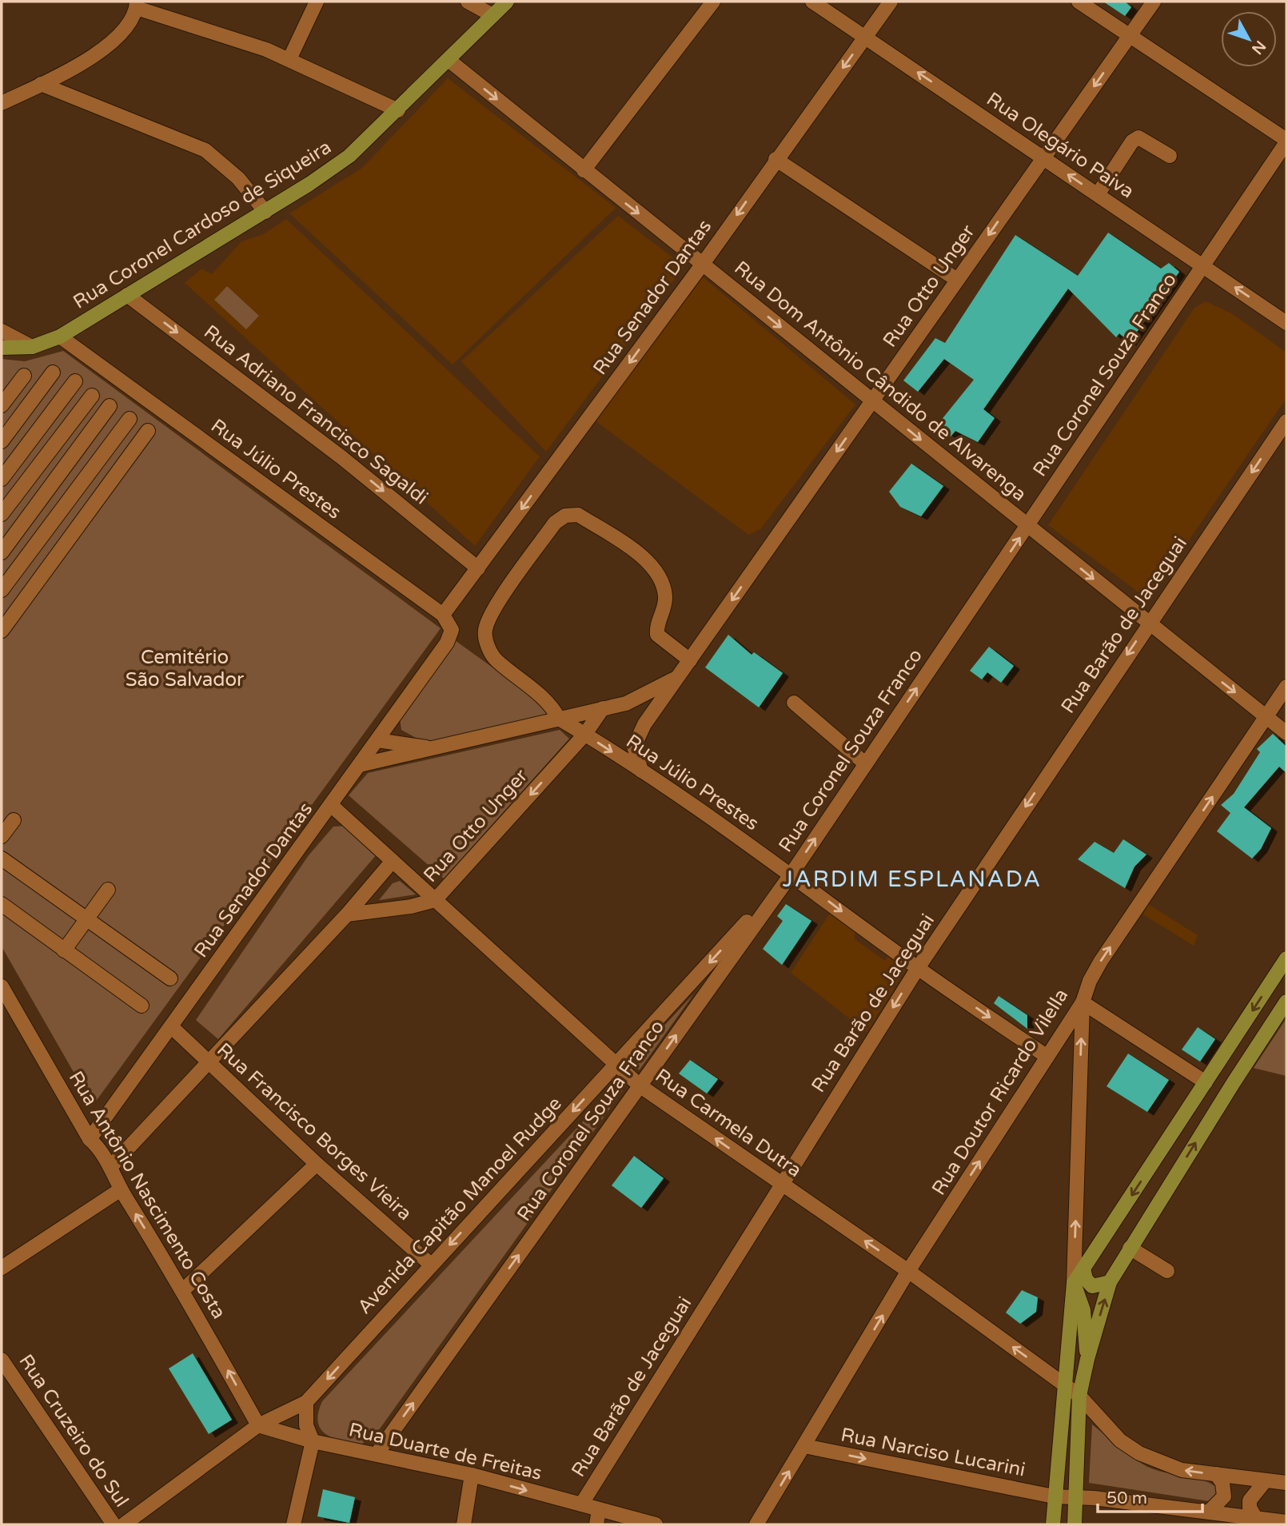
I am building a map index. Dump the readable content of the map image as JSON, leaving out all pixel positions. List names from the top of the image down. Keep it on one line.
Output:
{"streets":{"main road":["Rua Coronel Cardoso de Siqueira"],"street":["Rua Olegário Paiva","Rua Otto Unger","Rua Senador Dantas","Rua Coronel Souza Franco","Rua Dom Antônio Cândido de Alvarenga","Rua Adriano Francisco Sagaldi","Rua Júlio Prestes","Rua Barão de Jaceguai","Rua Doutor Ricardo Vilella","Rua Carmela Dutra","Rua Francisco Borges Vieira","Rua Antônio Nascimento Costa","Avenida Capitão Manoel Rudge","Rua Cruzeiro do Sul","Rua Duarte de Freitas","Rua Narciso Lucarini"]},"crossings":[["Rua Olegário Paiva","Rua Otto Unger"],["Rua Olegário Paiva","Rua Senador Dantas"],["Rua Olegário Paiva","Rua Coronel Souza Franco"],["Rua Coronel Cardoso de Siqueira","Rua Dom Antônio Cândido de Alvarenga"],["Rua Coronel Cardoso de Siqueira","Rua Adriano Francisco Sagaldi"],["Rua Coronel Cardoso de Siqueira","Rua Júlio Prestes"],["Rua Otto Unger","Rua Senador Dantas"],["Rua Otto Unger","Rua Dom Antônio Cândido de Alvarenga"],["Rua Otto Unger","Rua Júlio Prestes"],["Rua Otto Unger","Rua Carmela Dutra"],["Rua Senador Dantas","Rua Dom Antônio Cândido de Alvarenga"],["Rua Senador Dantas","Rua Adriano Francisco Sagaldi"],["Rua Senador Dantas","Rua Júlio Prestes"],["Rua Senador Dantas","Rua Carmela Dutra"],["Rua Senador Dantas","Rua Francisco Borges Vieira"],["Rua Senador Dantas","Rua Antônio Nascimento Costa"],["Rua Coronel Souza Franco","Rua Dom Antônio Cândido de Alvarenga"],["Rua Coronel Souza Franco","Rua Júlio Prestes"],["Rua Coronel Souza Franco","Rua Carmela Dutra"],["Rua Coronel Souza Franco","Avenida Capitão Manoel Rudge"],["Rua Coronel Souza Franco","Rua Duarte de Freitas"],["Rua Dom Antônio Cândido de Alvarenga","Rua Barão de Jaceguai"],["Rua Dom Antônio Cândido de Alvarenga","Rua Doutor Ricardo Vilella"],["Rua Júlio Prestes","Rua Barão de Jaceguai"],["Rua Júlio Prestes","Rua Doutor Ricardo Vilella"],["Rua Júlio Prestes","Avenida Capitão Manoel Rudge"],["Rua Barão de Jaceguai","Rua Carmela Dutra"],["Rua Barão de Jaceguai","Rua Duarte de Freitas"],["Rua Doutor Ricardo Vilella","Rua Carmela Dutra"],["Rua Doutor Ricardo Vilella","Rua Narciso Lucarini"],["Rua Carmela Dutra","Avenida Capitão Manoel Rudge"],["Rua Francisco Borges Vieira","Avenida Capitão Manoel Rudge"],["Rua Antônio Nascimento Costa","Avenida Capitão Manoel Rudge"],["Rua Antônio Nascimento Costa","Rua Duarte de Freitas"],["Avenida Capitão Manoel Rudge","Rua Duarte de Freitas"]],"one_way":["Rua Olegário Paiva","Rua Otto Unger","Rua Senador Dantas","Rua Coronel Souza Franco","Rua Dom Antônio Cândido de Alvarenga","Rua Adriano Francisco Sagaldi","Rua Júlio Prestes","Rua Barão de Jaceguai","Rua Doutor Ricardo Vilella","Rua Carmela Dutra","Rua Antônio Nascimento Costa","Avenida Capitão Manoel Rudge","Rua Narciso Lucarini"],"districts":["JARDIM ESPLANADA"],"parks":["Cemitério São Salvador"],"scale_bar":"50 m","north":"bottom right"}
